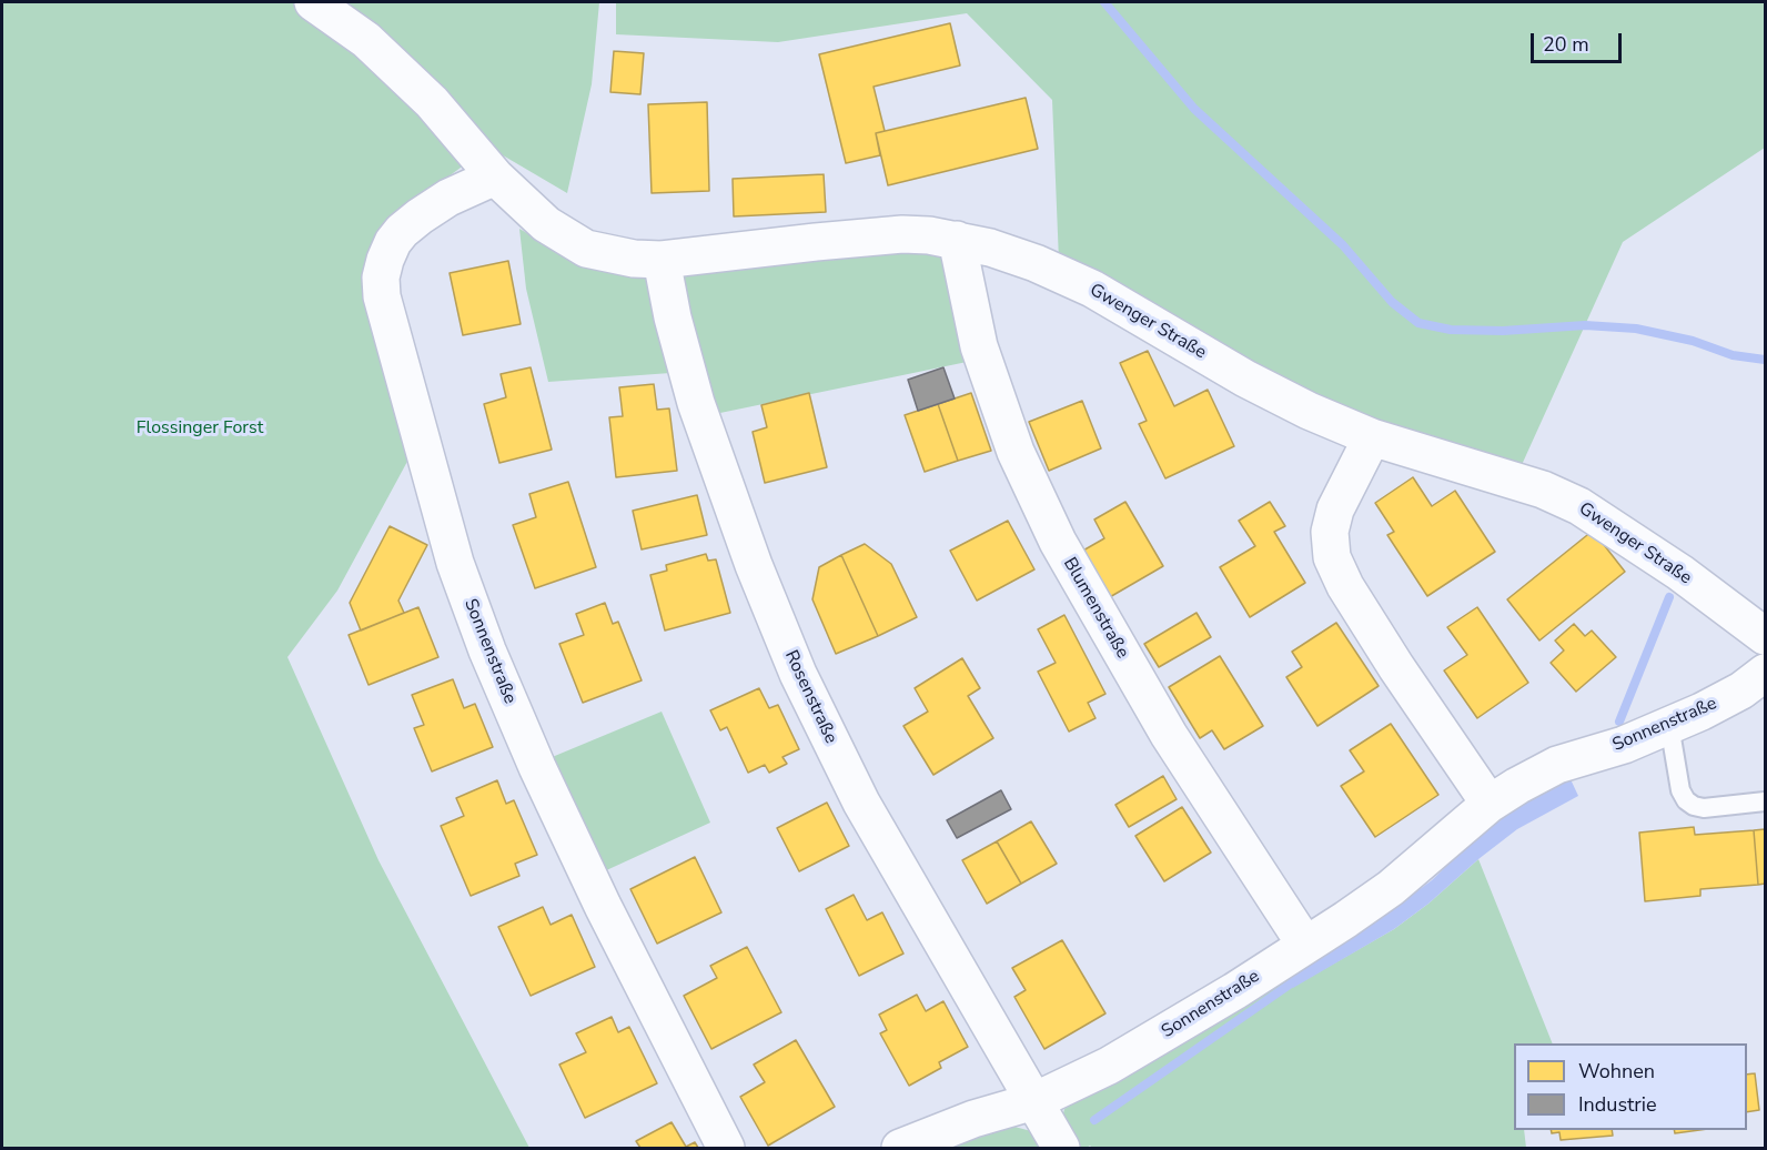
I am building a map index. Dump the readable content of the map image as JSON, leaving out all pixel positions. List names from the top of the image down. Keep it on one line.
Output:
{"streets":{"street":["Gwenger Straße","Blumenstraße","Sonnenstraße","Rosenstraße"]},"crossings":[["Gwenger Straße","Blumenstraße"],["Gwenger Straße","Sonnenstraße"],["Gwenger Straße","Rosenstraße"],["Blumenstraße","Sonnenstraße"],["Sonnenstraße","Rosenstraße"]],"parks":["Flossinger Forst"],"legend":["Wohnen","Industrie"],"scale_bar":"20 m"}
